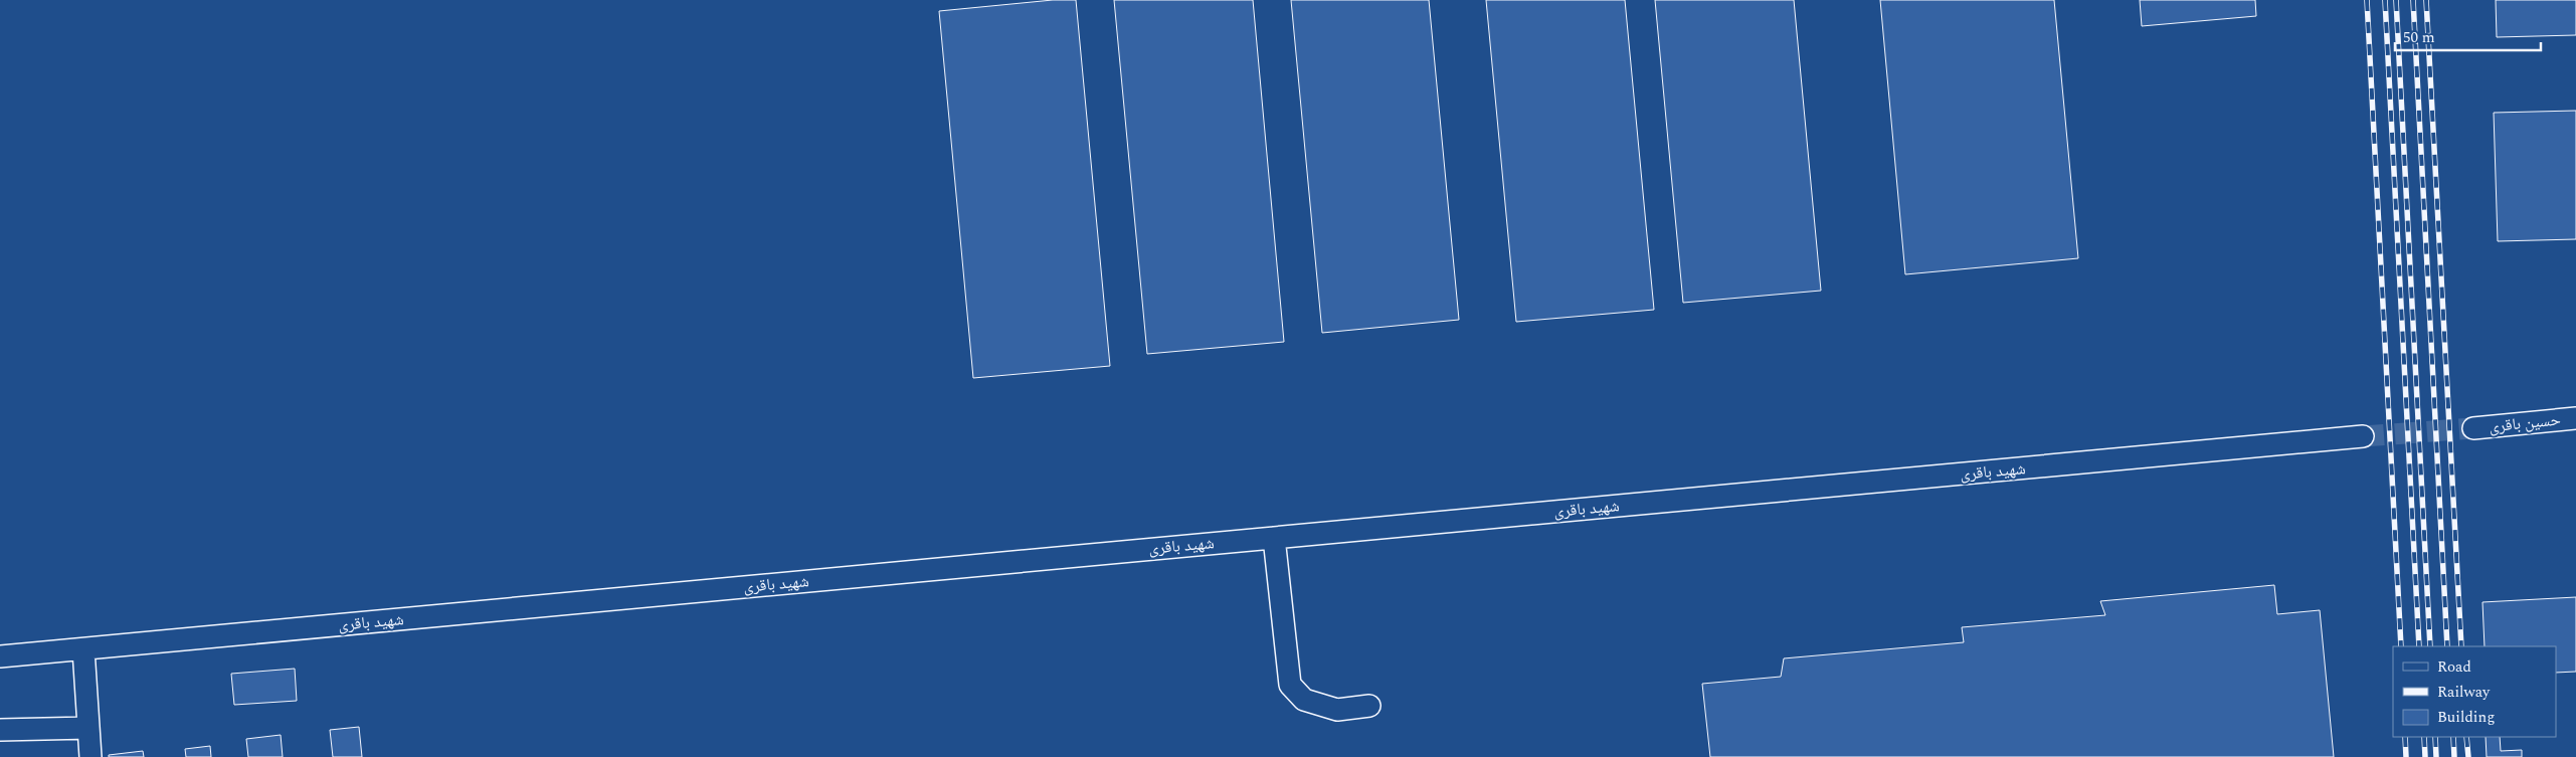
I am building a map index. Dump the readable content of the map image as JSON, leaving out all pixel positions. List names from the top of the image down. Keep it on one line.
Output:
{"streets":{"street":["حسین باقری","شهید باقری"]},"legend":["Road","Railway","Building"],"scale_bar":"50 m"}
